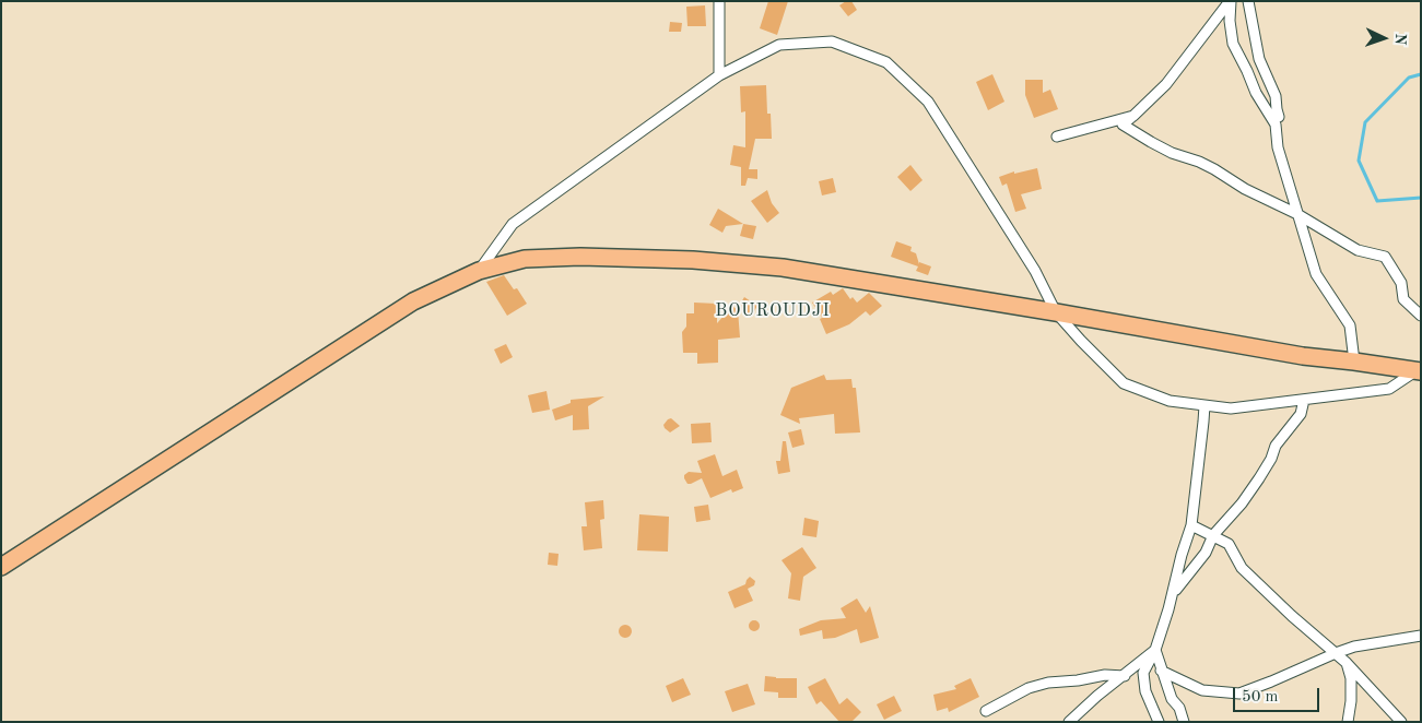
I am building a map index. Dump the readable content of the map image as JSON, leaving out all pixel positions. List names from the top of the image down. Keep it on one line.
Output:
{"districts":["BOUROUDJI"],"scale_bar":"50 m","north":"right"}
